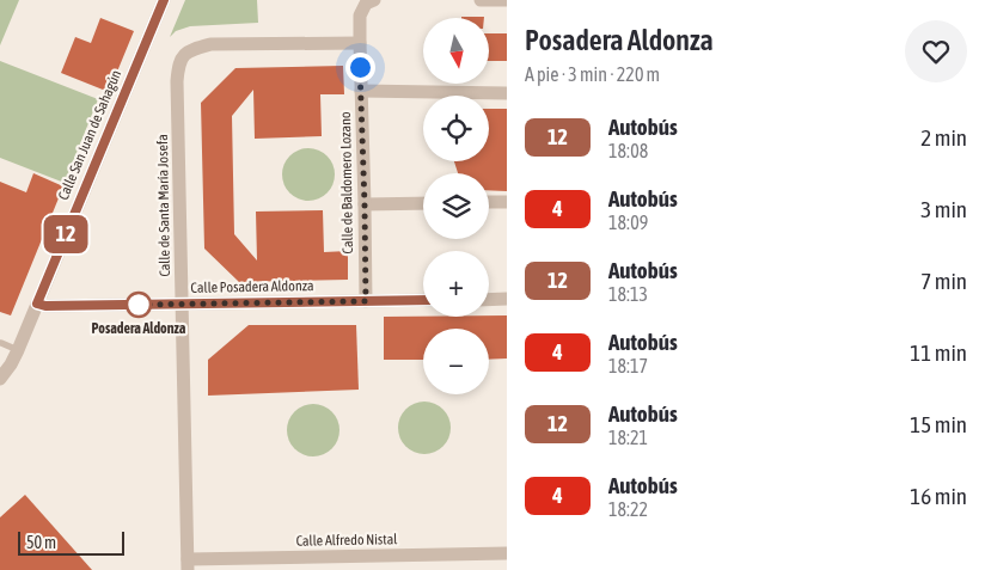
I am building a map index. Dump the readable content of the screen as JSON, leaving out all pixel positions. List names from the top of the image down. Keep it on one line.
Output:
{"streets":{"street":["Calle San Juan de Sahagún","Calle de Baldomero Lozano","Calle de Santa María Josefa","Calle Posadera Aldonza","Calle Alfredo Nistal"]},"crossings":[["Calle San Juan de Sahagún","Calle Posadera Aldonza"],["Calle de Baldomero Lozano","Calle de Santa María Josefa"],["Calle de Baldomero Lozano","Calle Posadera Aldonza"],["Calle de Santa María Josefa","Calle Posadera Aldonza"],["Calle de Santa María Josefa","Calle Alfredo Nistal"]],"places":["Posadera Aldonza"],"lines":["bus line 12"],"scale_bar":"50 m","north":"bottom","page":{"on_map":"12","heading":["Posadera Aldonza","A pie · 3 min · 220 m"],"map_buttons":["+","−"],"list":[{"mark":"12","name":"Autobús","note":"18:08","value":"2 min"},{"mark":"4","name":"Autobús","note":"18:09","value":"3 min"},{"mark":"12","name":"Autobús","note":"18:13","value":"7 min"},{"mark":"4","name":"Autobús","note":"18:17","value":"11 min"},{"mark":"12","name":"Autobús","note":"18:21","value":"15 min"},{"mark":"4","name":"Autobús","note":"18:22","value":"16 min"}],"scale":"50 m"}}
